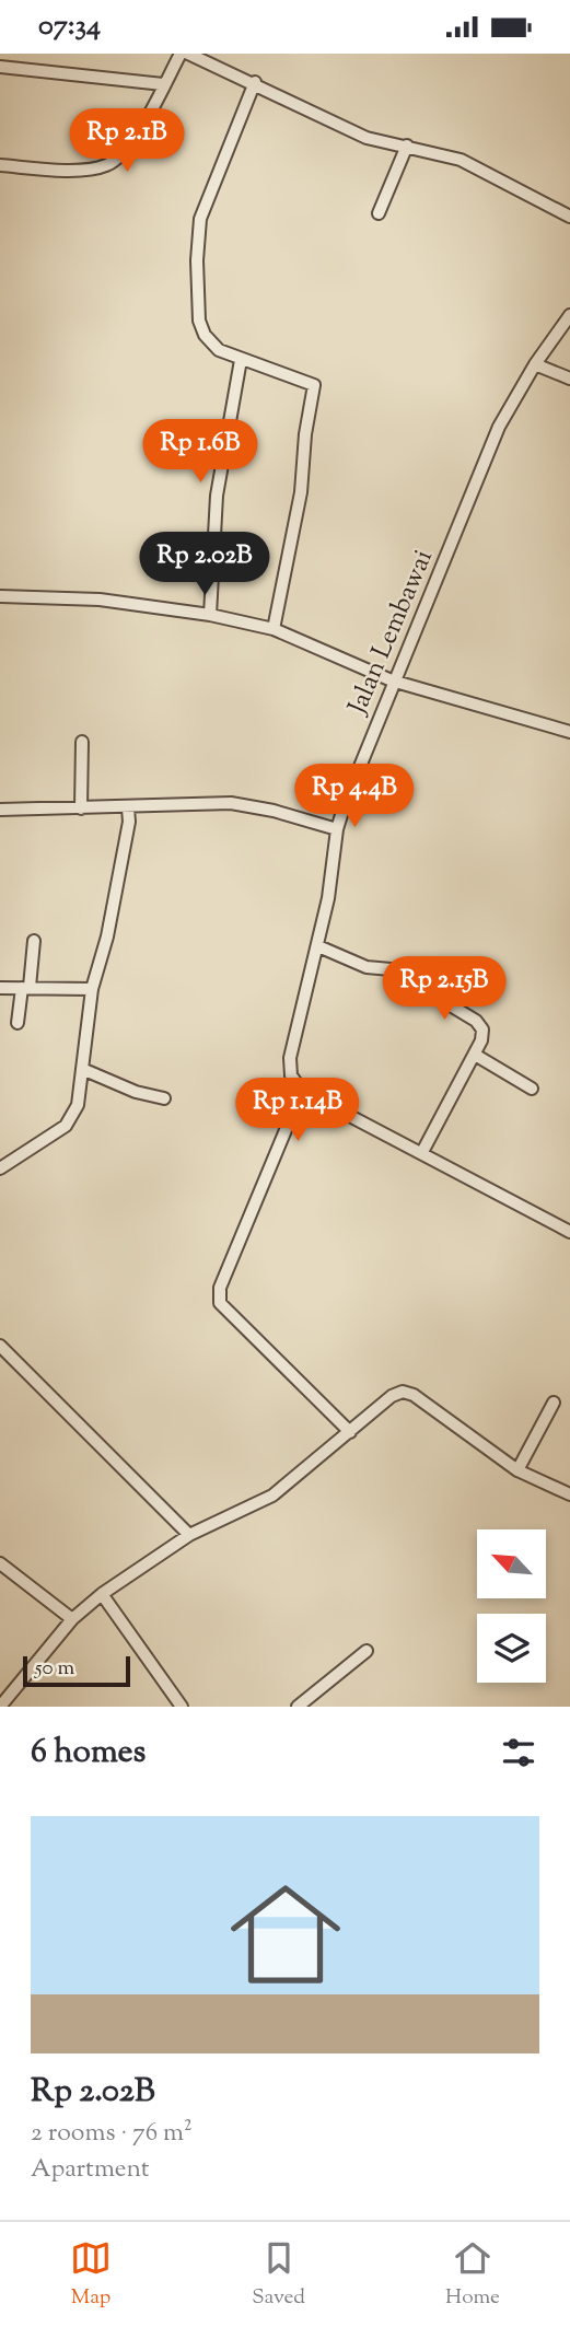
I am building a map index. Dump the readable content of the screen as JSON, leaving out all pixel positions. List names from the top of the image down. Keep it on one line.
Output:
{"streets":{"street":["Jalan Lembawai"]},"scale_bar":"50 m","north":"top left","page":{"status":"07:34","price":["Rp 2.1B","Rp 1.6B","Rp 2.02B","Rp 4.4B","Rp 2.15B","Rp 1.14B"],"scale":"50 m","heading":"6 homes","list":[{"name":"Rp 2.02B","note":"2 rooms · 76 m² · Apartment"}],"tabs":["Map","Saved","Home"]}}
